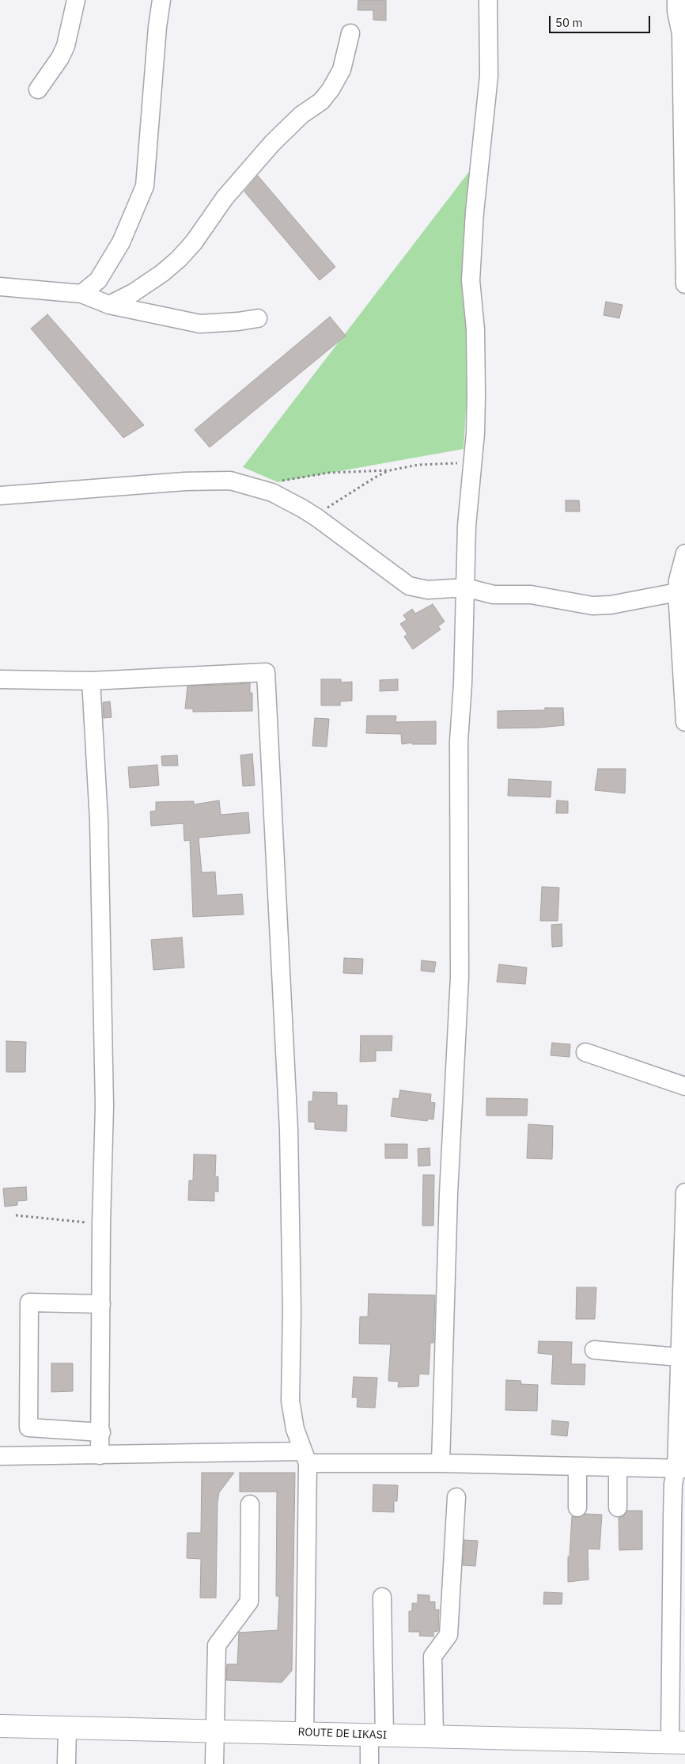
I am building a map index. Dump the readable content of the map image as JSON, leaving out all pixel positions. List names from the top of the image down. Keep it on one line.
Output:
{"streets":{"highway":["ROUTE DE LIKASI"]},"scale_bar":"50 m"}
